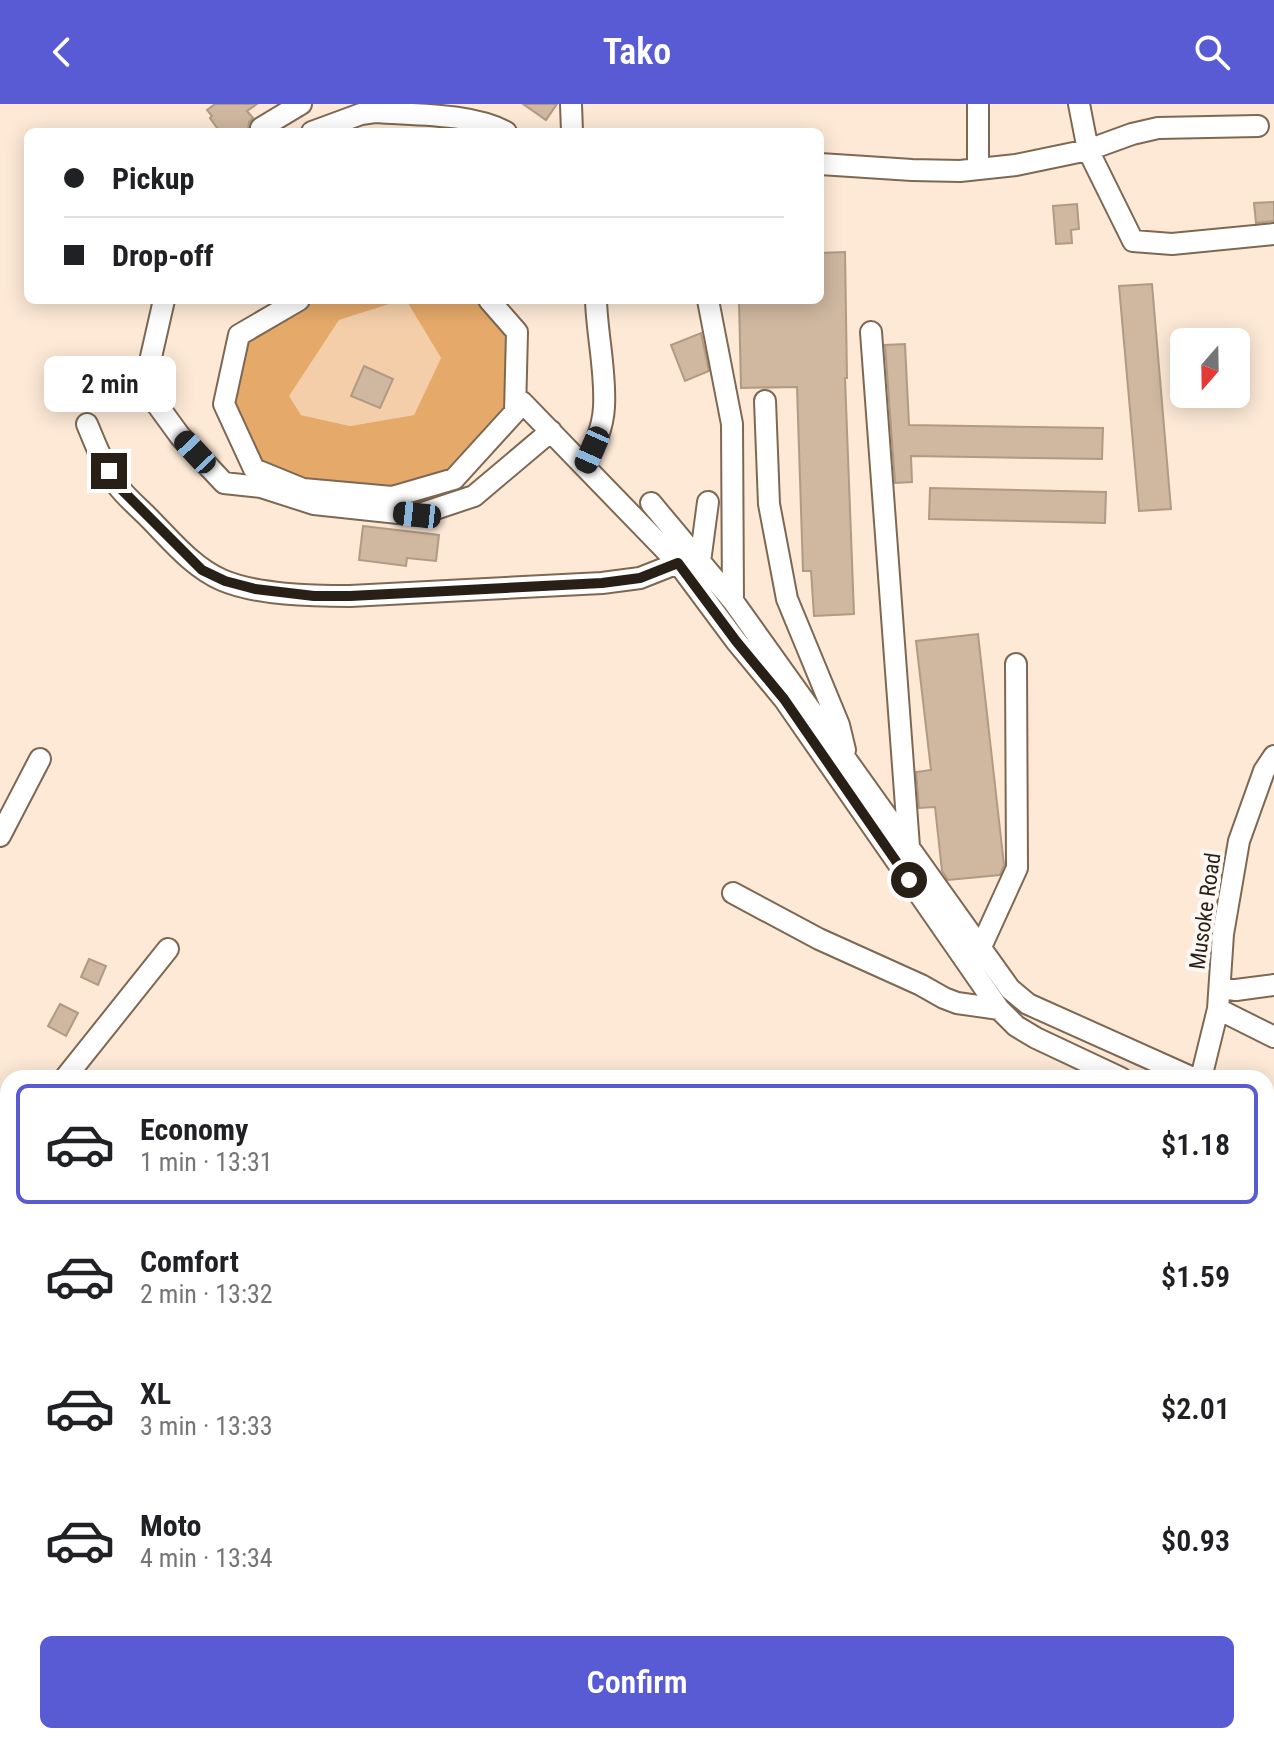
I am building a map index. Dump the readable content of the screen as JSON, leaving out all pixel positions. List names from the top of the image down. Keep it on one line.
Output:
{"streets":{"street":["Musoke Road"]},"north":"bottom","page":{"header":"Tako","banner":["Pickup","Drop-off"],"bubble":"2 min","list":[{"name":"Economy","note":"1 min · 13:31","value":"$1.18"},{"name":"Comfort","note":"2 min · 13:32","value":"$1.59"},{"name":"XL","note":"3 min · 13:33","value":"$2.01"},{"name":"Moto","note":"4 min · 13:34","value":"$0.93"}],"buttons":"Confirm"}}
